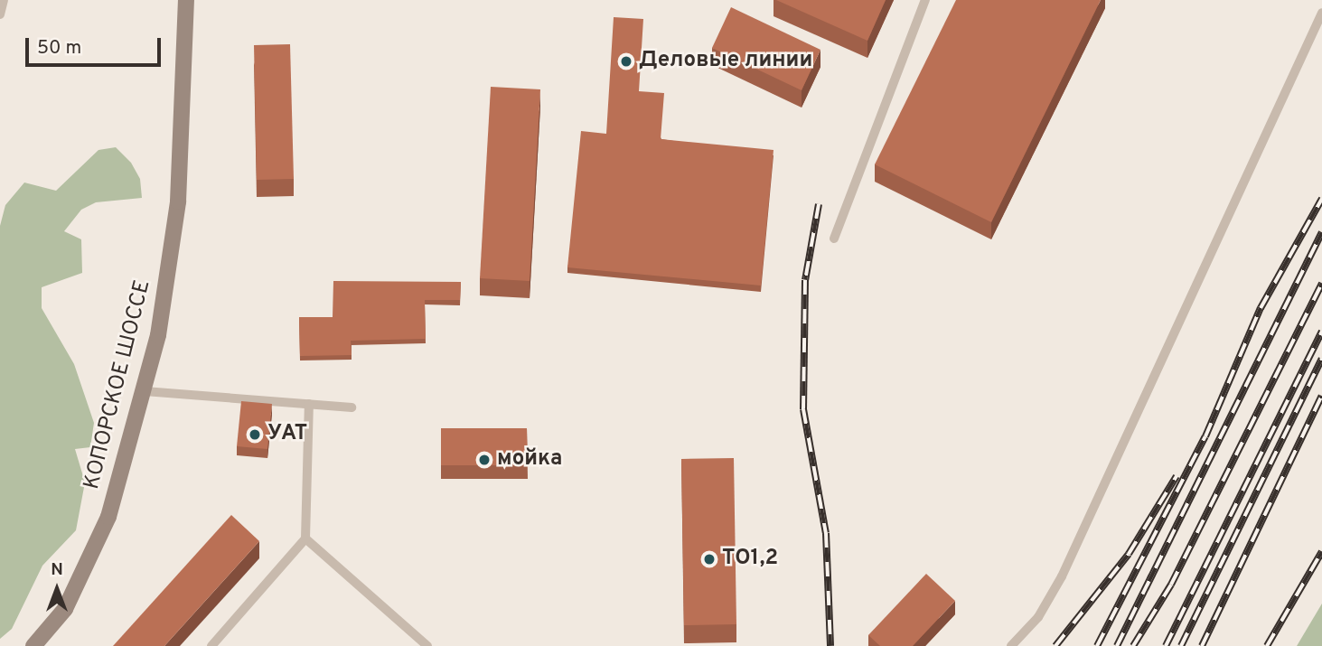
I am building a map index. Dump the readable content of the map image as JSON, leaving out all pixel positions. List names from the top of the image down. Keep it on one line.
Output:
{"streets":{"main road":["КОПОРСКОЕ ШОССЕ"]},"places":["Деловые линии","УАТ","мойка","ТО1,2"],"scale_bar":"50 m","north":"top"}
